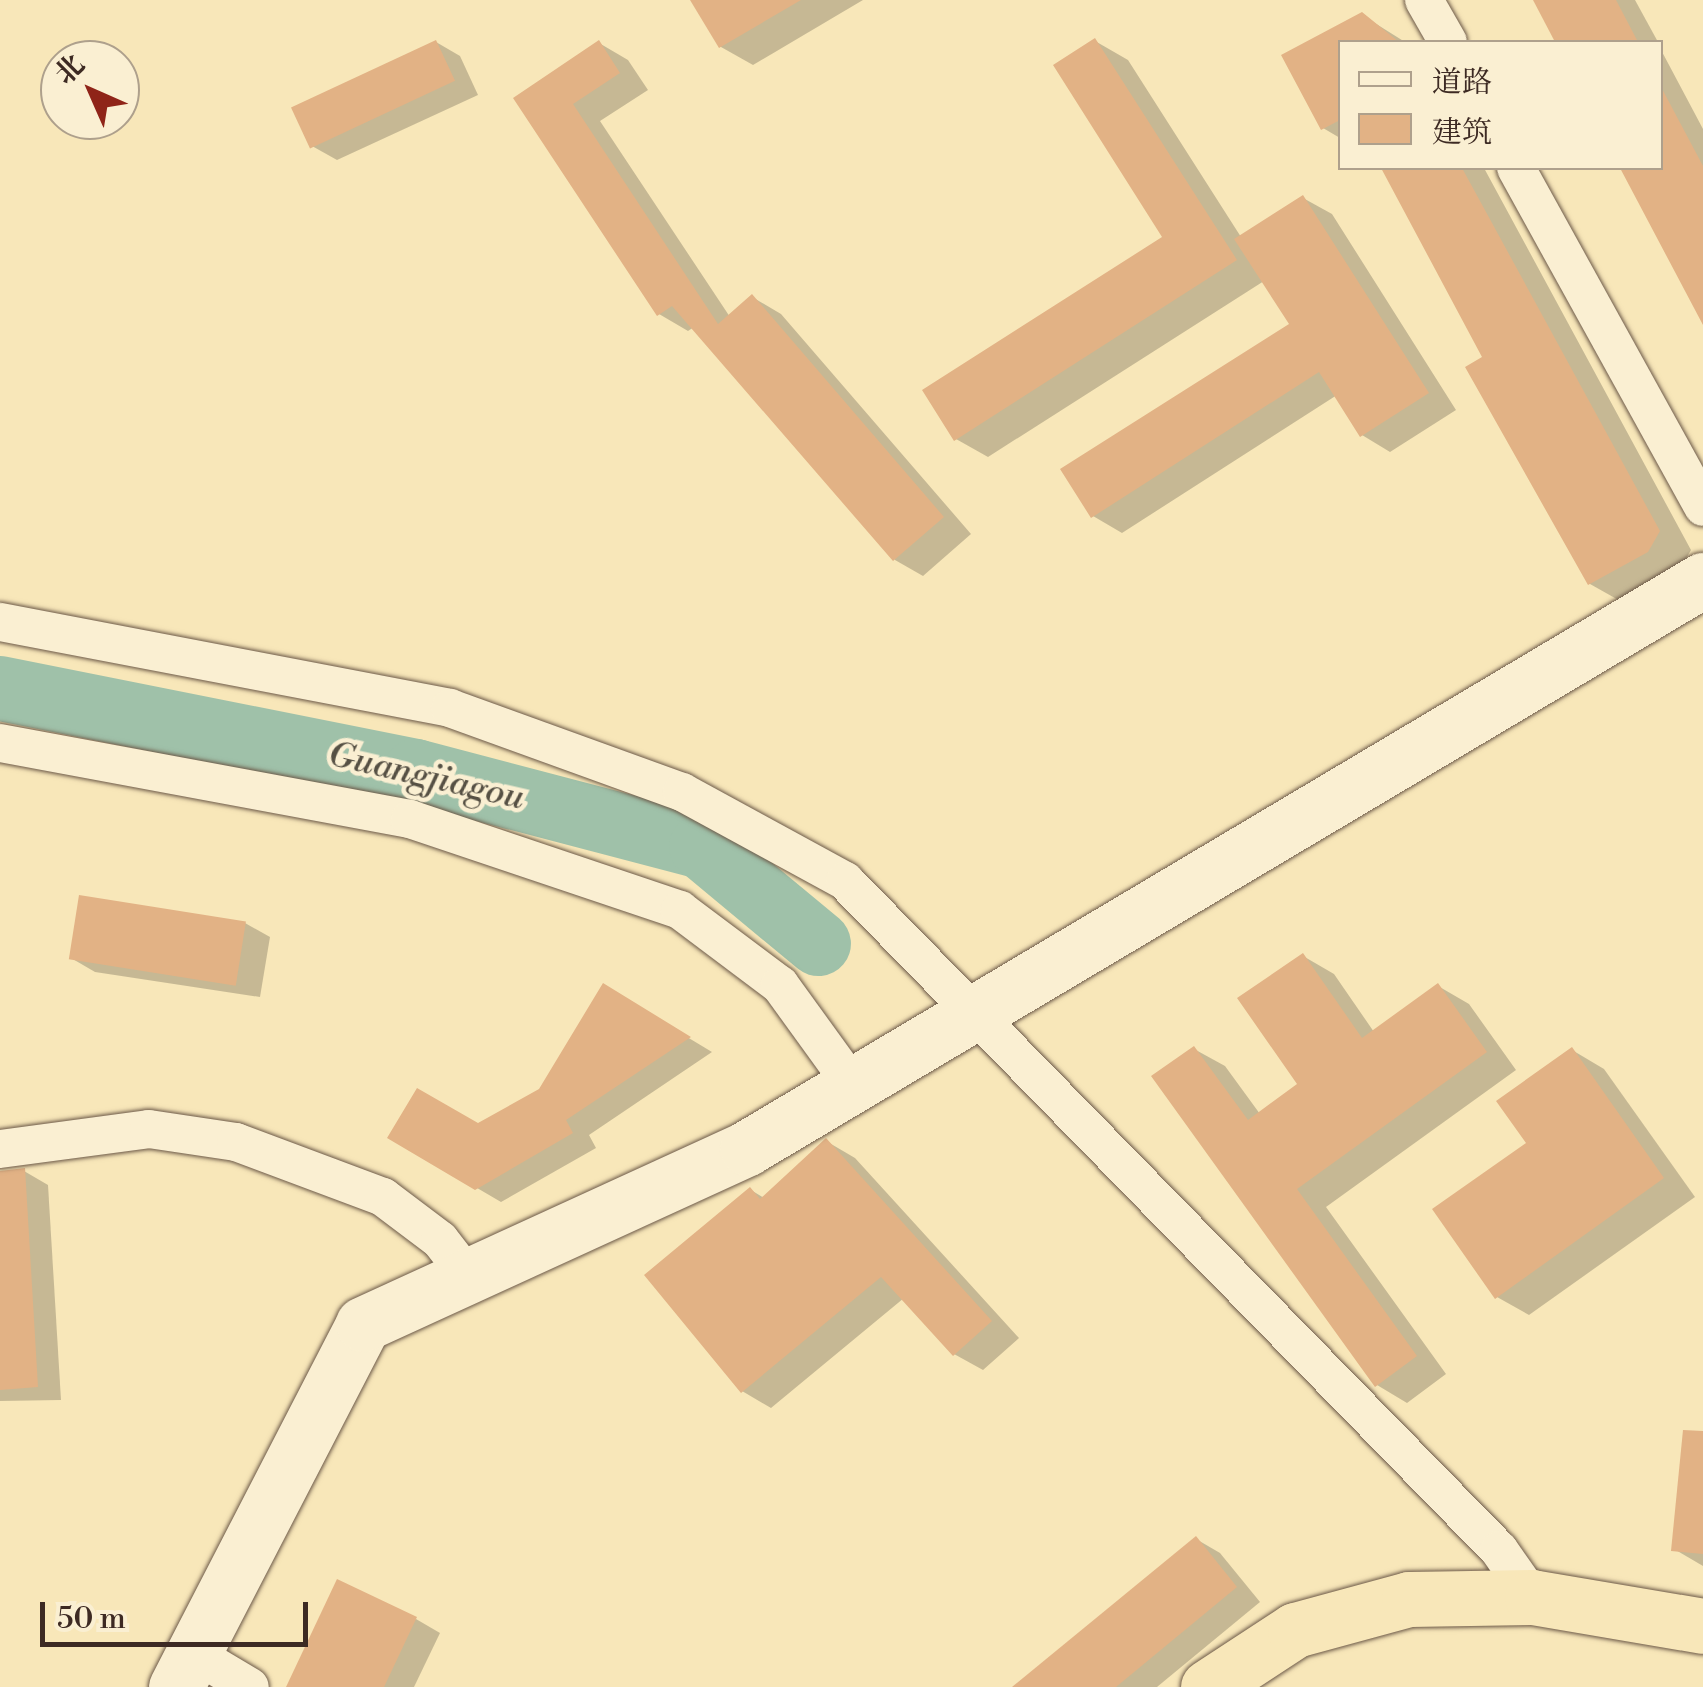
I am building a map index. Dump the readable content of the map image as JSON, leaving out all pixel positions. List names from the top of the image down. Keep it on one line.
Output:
{"water":["Guangjiagou"],"legend":["道路","建筑"],"scale_bar":"50 m","north":"top left"}
